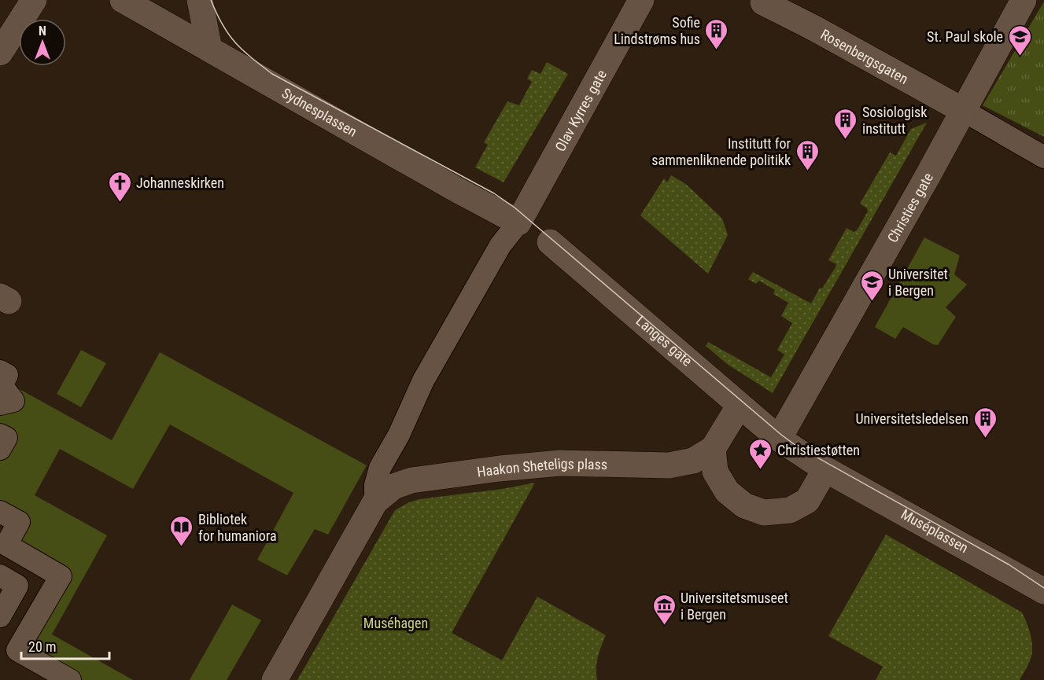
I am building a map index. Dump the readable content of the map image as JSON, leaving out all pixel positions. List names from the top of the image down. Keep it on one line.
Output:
{"streets":{"street":["Rosenbergsgaten","Olav Kyrres gate","Sydnesplassen","Christies gate","Langes gate","Haakon Sheteligs plass","Muséplassen"]},"crossings":[["Rosenbergsgaten","Christies gate"],["Olav Kyrres gate","Sydnesplassen"],["Olav Kyrres gate","Haakon Sheteligs plass"],["Sydnesplassen","Haakon Sheteligs plass"],["Christies gate","Langes gate"],["Christies gate","Muséplassen"],["Langes gate","Muséplassen"]],"parks":["Muséhagen"],"places":{"building":["Sofie Lindstrøms hus","Sosiologisk institutt","Institutt for sammenliknende politikk","Universitetsledelsen"],"school or university":["St. Paul skole","Universitet i Bergen"],"church":["Johanneskirken"],"place":["Christiestøtten"],"library":["Bibliotek for humaniora"],"museum":["Universitetsmuseet i Bergen"]},"scale_bar":"20 m","north":"top"}
